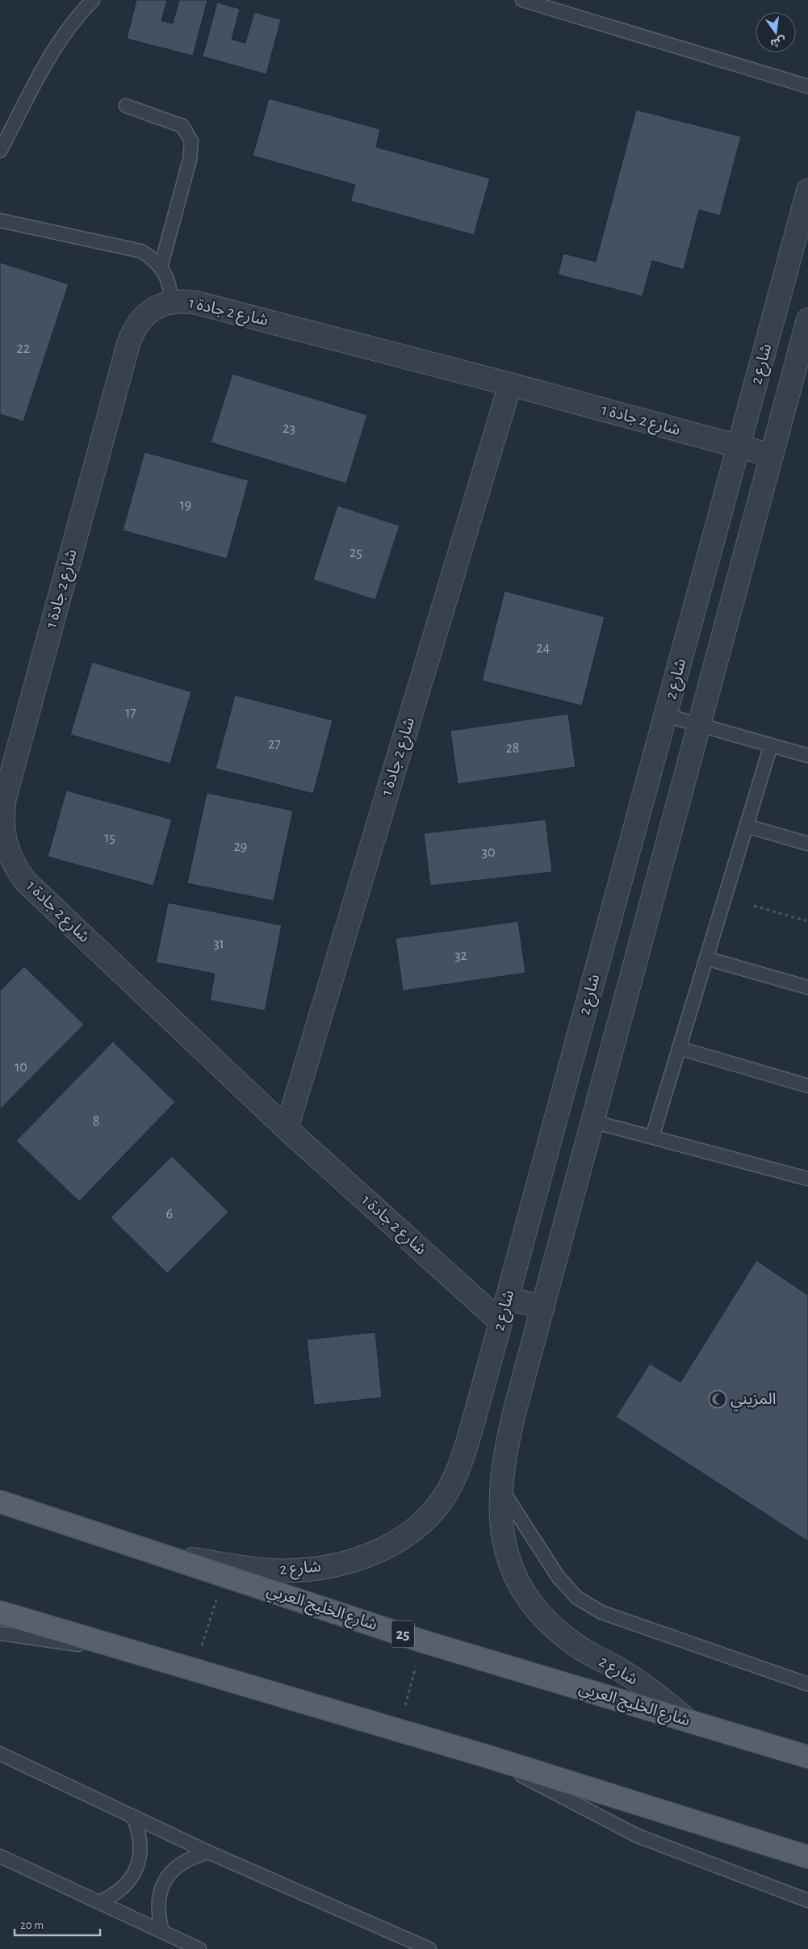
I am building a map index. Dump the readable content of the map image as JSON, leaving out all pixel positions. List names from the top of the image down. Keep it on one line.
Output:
{"streets":{"main road":["شارع الخليج العربي","25"],"street":["شارع 2 جادة 1","شارع 2"]},"crossings":[["شارع 2 جادة 1","شارع 2"],["شارع 2","شارع الخليج العربي"]],"places":{"mosque":["المزيني"]},"house_numbers":["22","23","19","25","24","17","27","28","15","29","30","31","32","10","8","6"],"scale_bar":"20 m","north":"bottom"}
